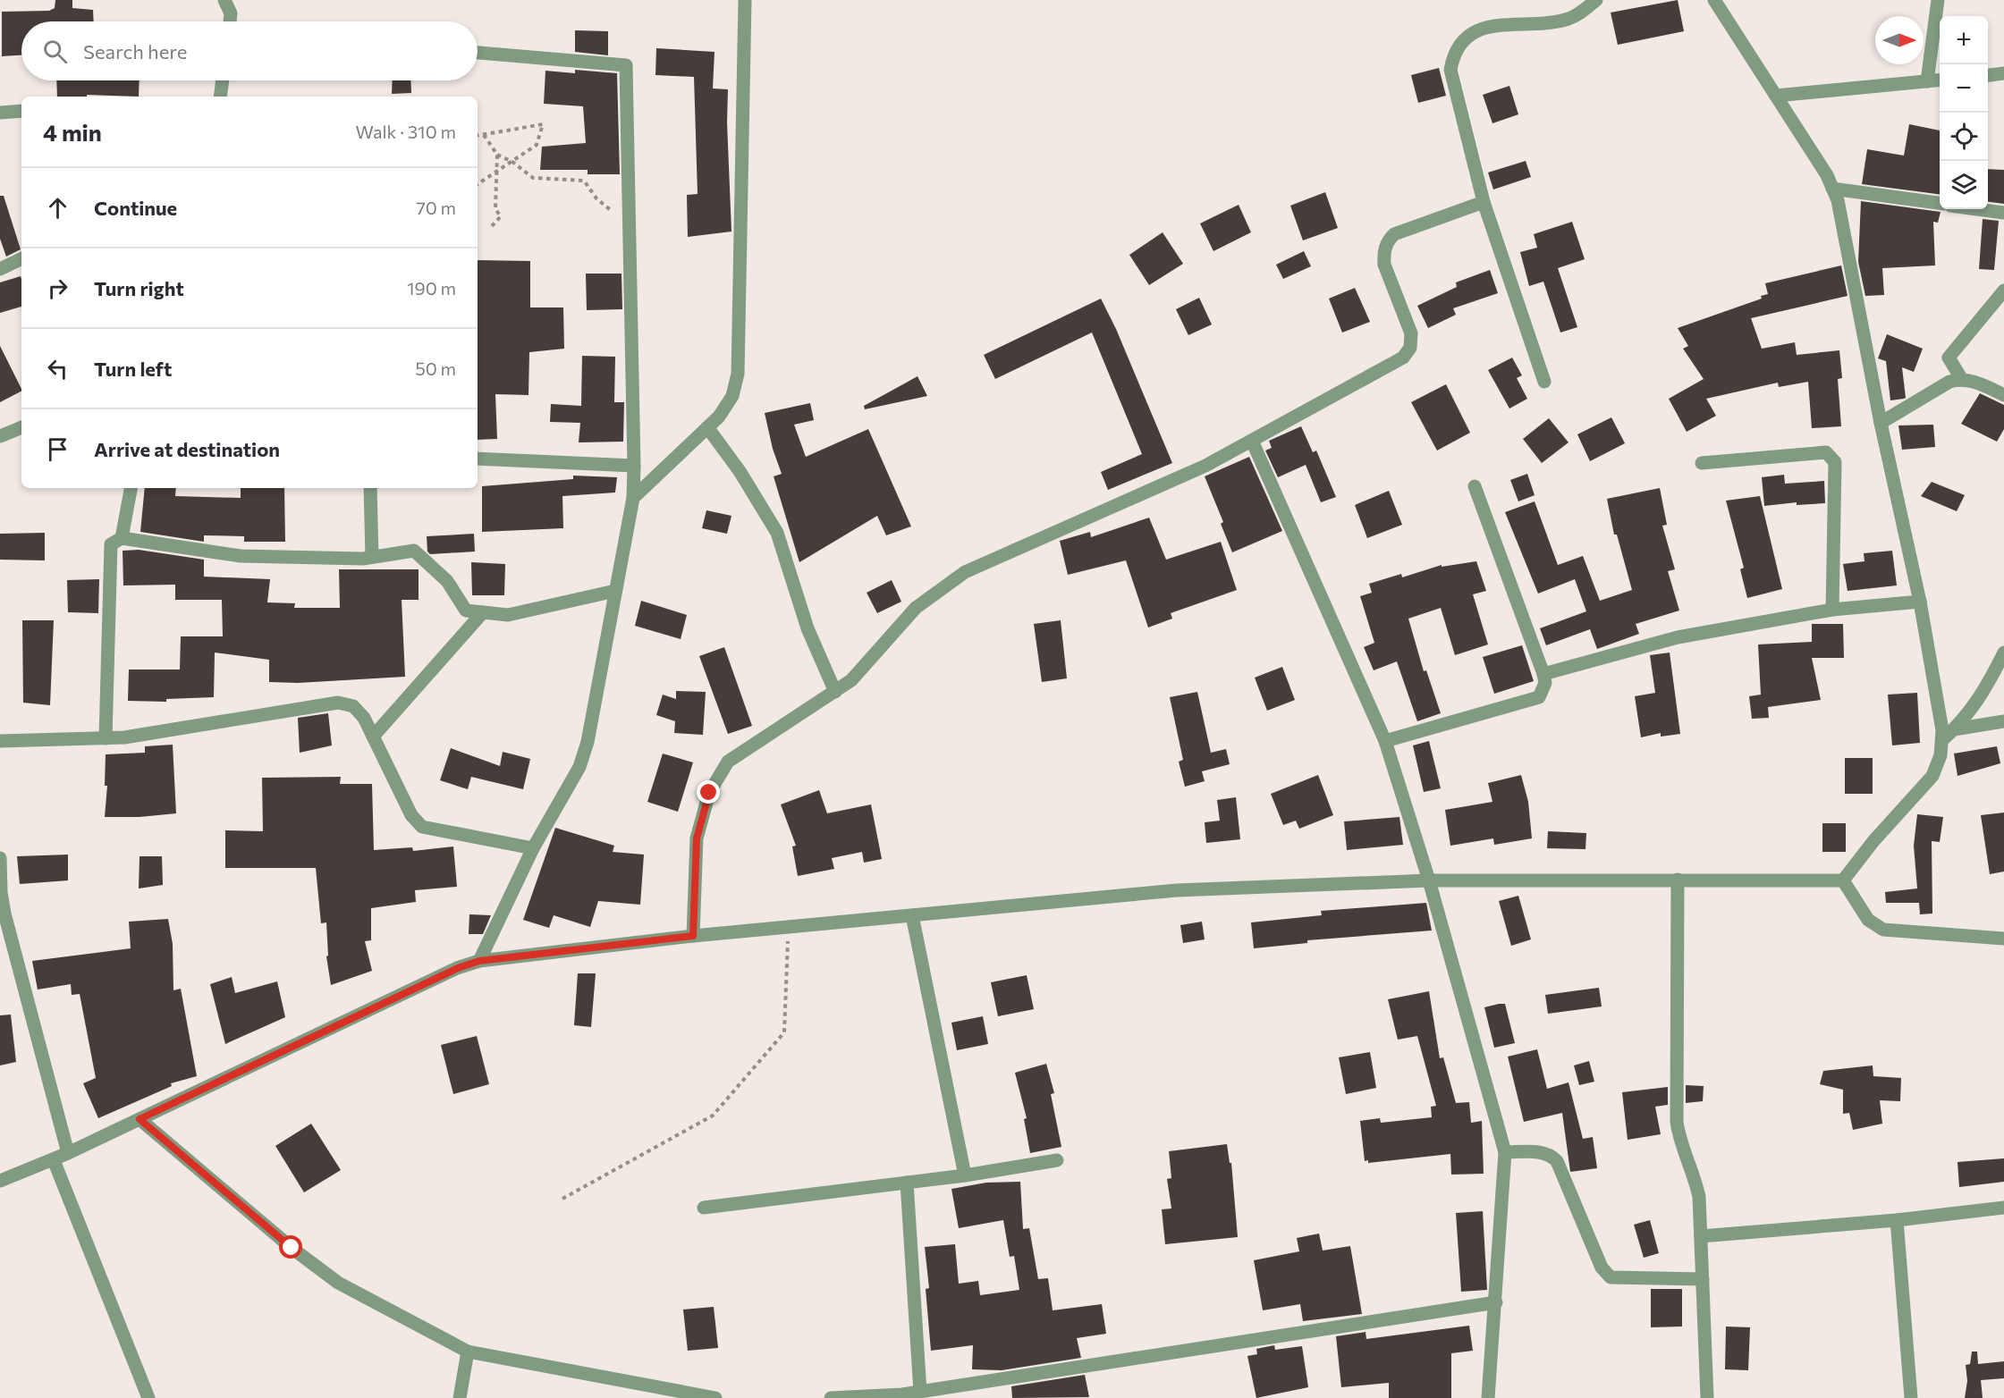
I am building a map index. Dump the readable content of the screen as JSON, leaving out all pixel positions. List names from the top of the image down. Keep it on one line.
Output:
{"north":"right","page":{"map_buttons":["+","−"],"search":"Search here","heading":["4 min","Walk · 310 m"],"list":[["Continue","70 m"],["Turn right","190 m"],["Turn left","50 m"],"Arrive at destination"]}}
